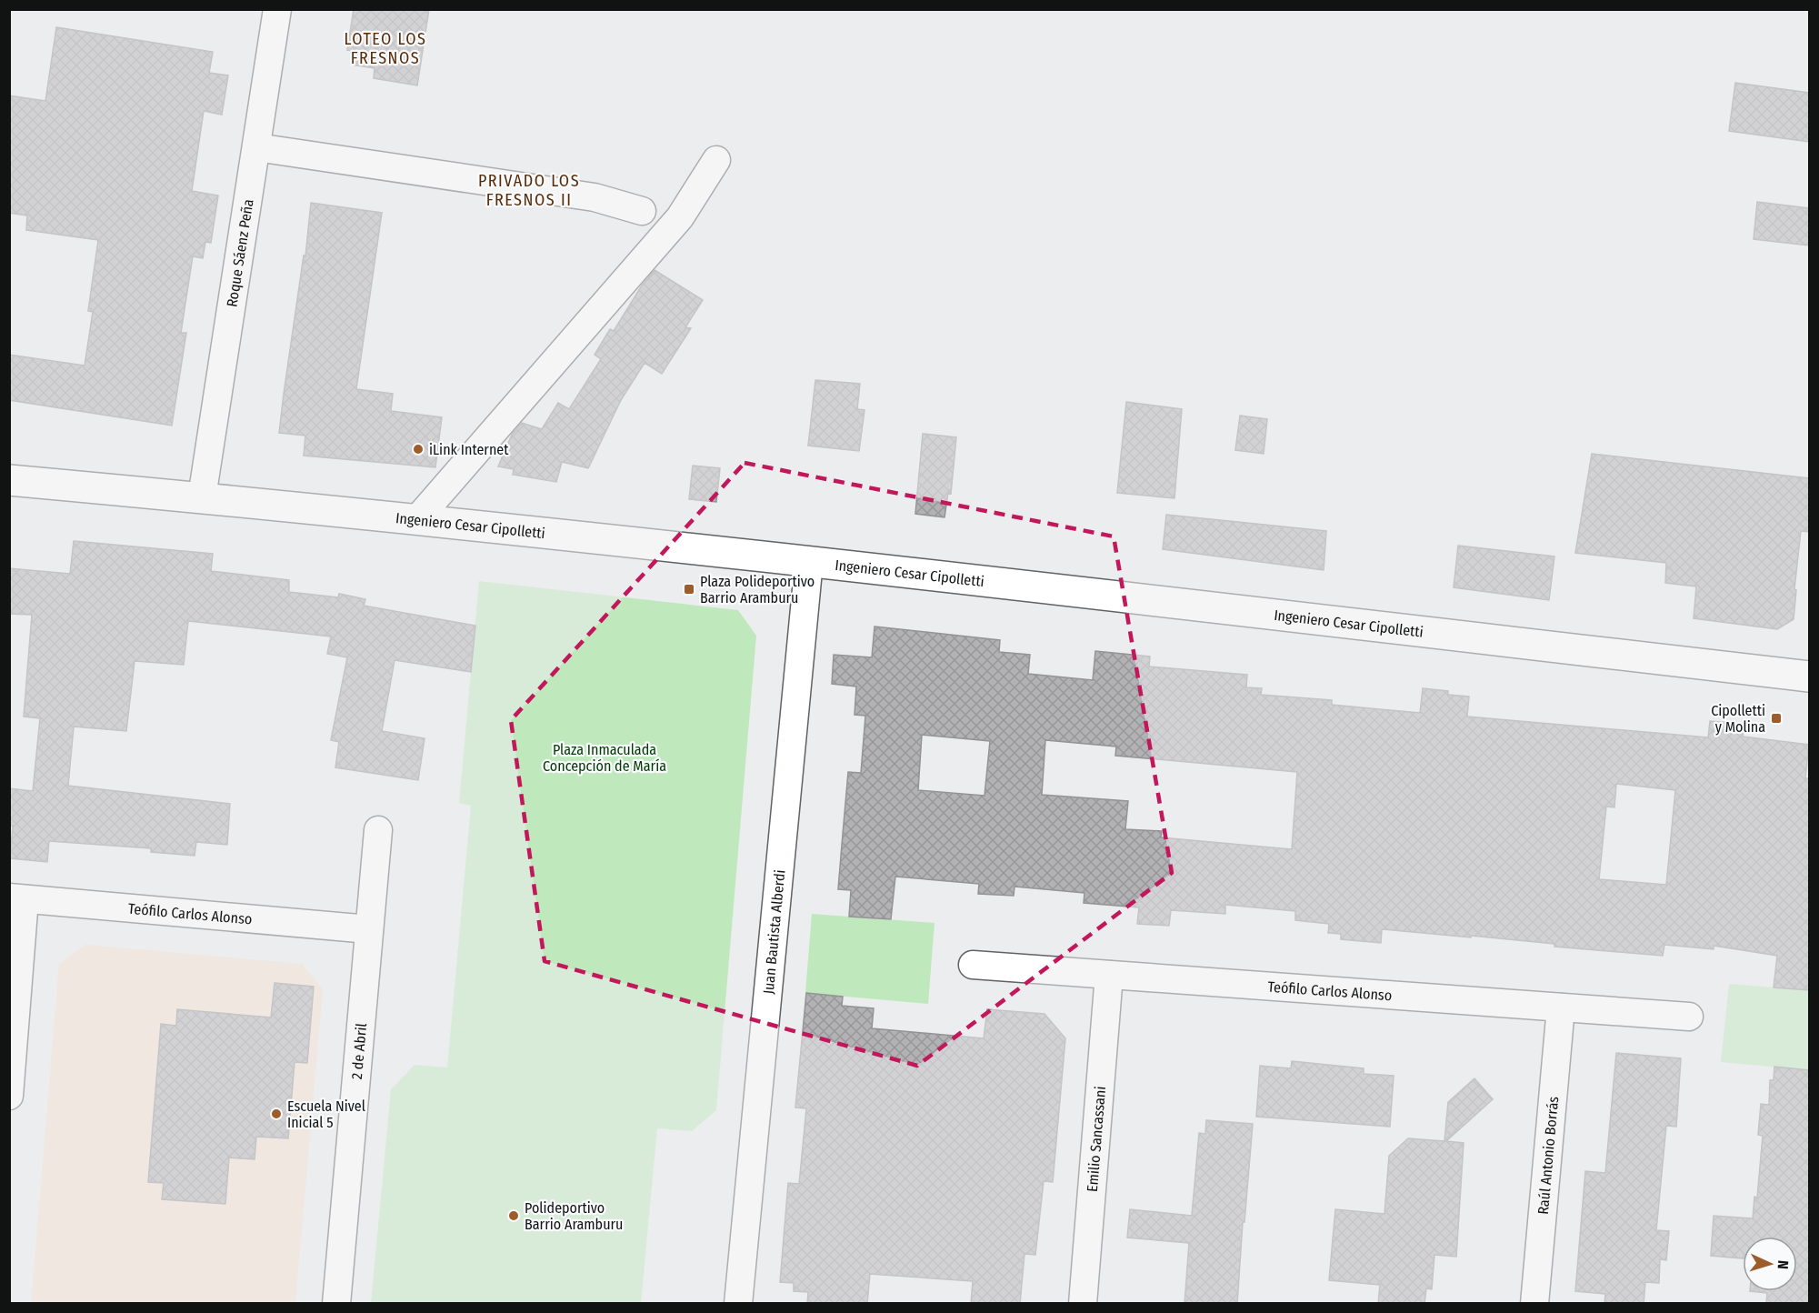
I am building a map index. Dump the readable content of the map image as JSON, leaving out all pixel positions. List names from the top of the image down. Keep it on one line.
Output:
{"streets":{"main road":["Ingeniero Cesar Cipolletti"],"street":["Roque Sáenz Peña","Teófilo Carlos Alonso","Juan Bautista Alberdi","2 de Abril","Emilio Sancassani","Raúl Antonio Borrás"]},"crossings":[["Roque Sáenz Peña","Ingeniero Cesar Cipolletti"],["Ingeniero Cesar Cipolletti","Juan Bautista Alberdi"],["Teófilo Carlos Alonso","2 de Abril"],["Teófilo Carlos Alonso","Emilio Sancassani"],["Teófilo Carlos Alonso","Raúl Antonio Borrás"]],"districts":["LOTEO LOS FRESNOS","PRIVADO LOS FRESNOS II"],"parks":["Plaza Inmaculada Concepción de María"],"places":{"other":["iLink Internet","Escuela Nivel Inicial 5","Polideportivo Barrio Aramburu"],"transit":["Plaza Polideportivo Barrio Aramburu","Cipolletti y Molina"]},"north":"right"}
